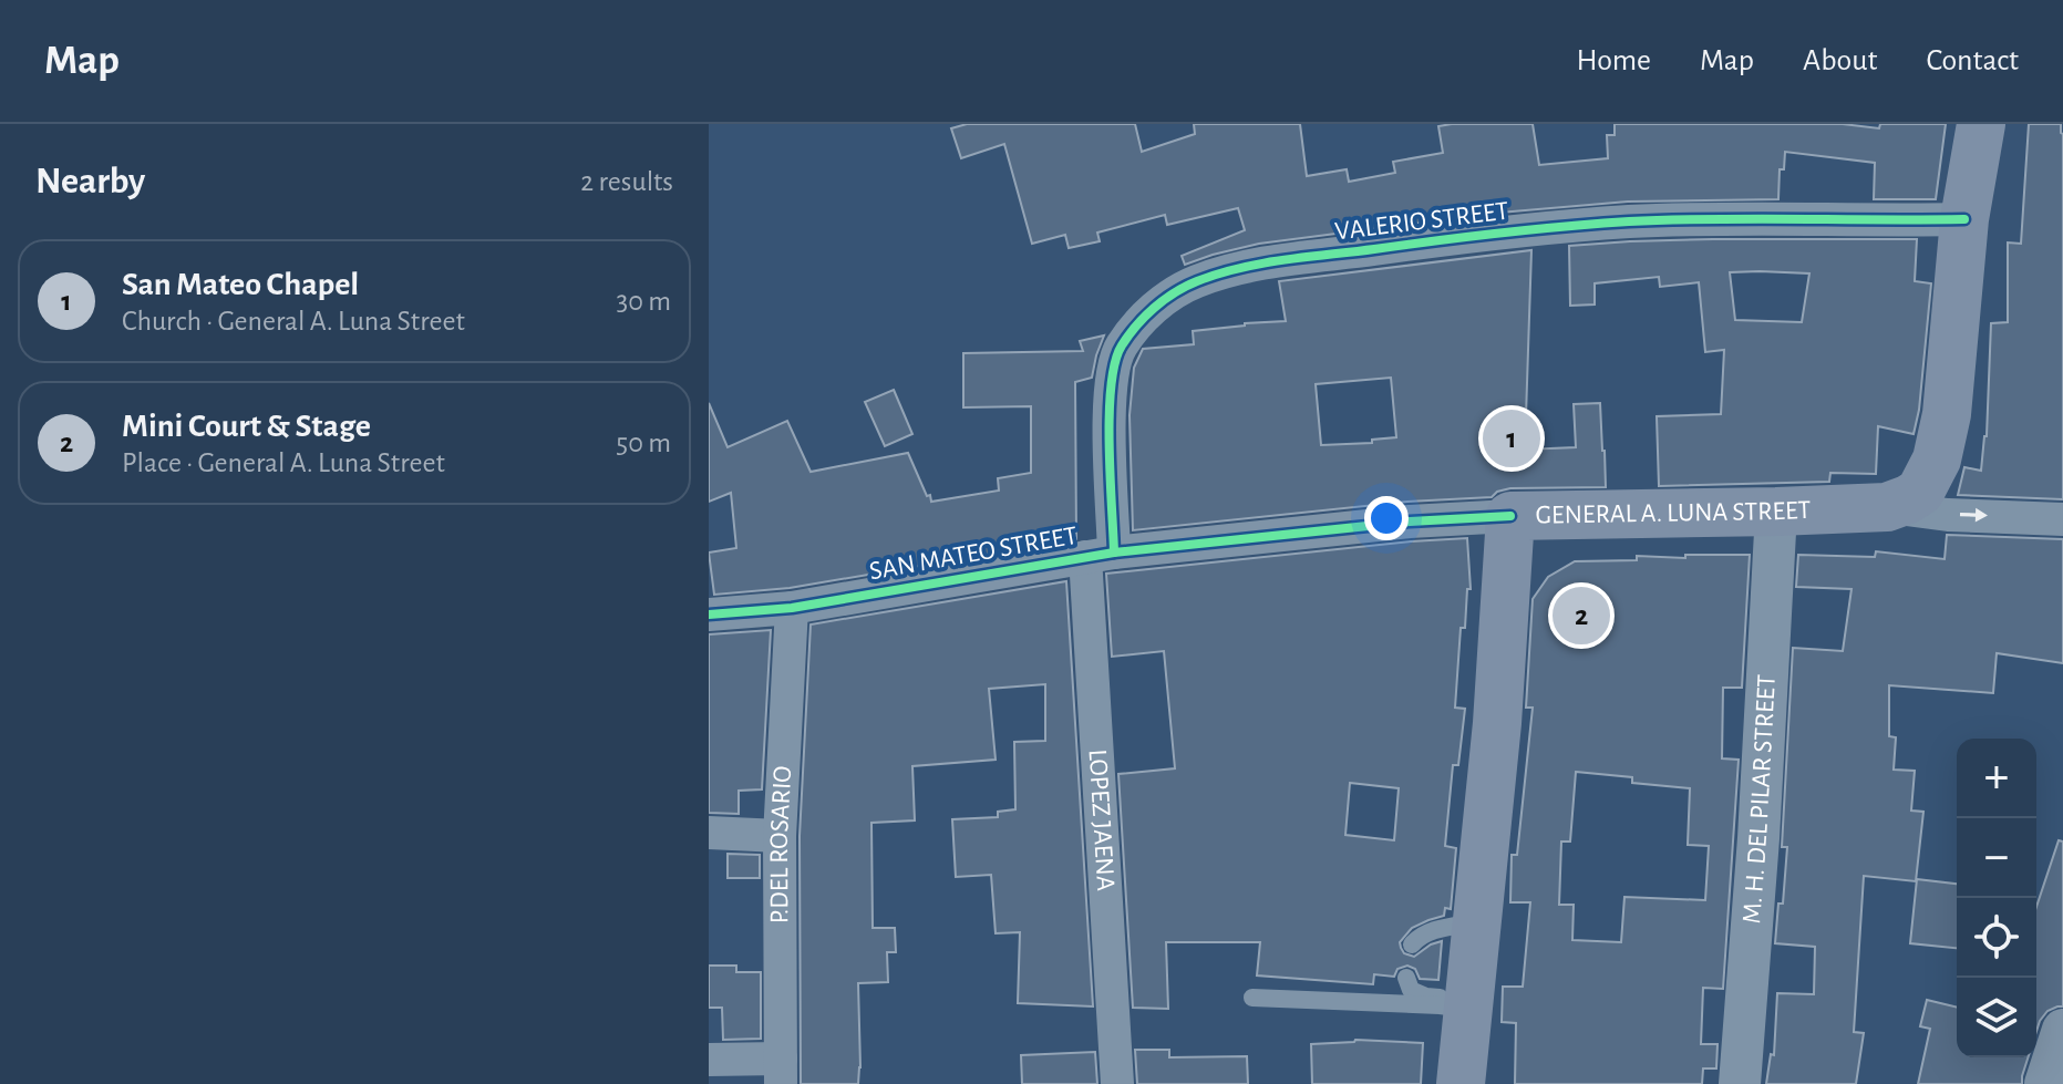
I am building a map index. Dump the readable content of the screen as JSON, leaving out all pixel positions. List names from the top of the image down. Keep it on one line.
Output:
{"streets":{"main road":["GENERAL A. LUNA STREET"],"street":["VALERIO STREET","SAN MATEO STREET","M. H. DEL PILAR STREET","LOPEZ JAENA","P.DEL ROSARIO"]},"crossings":[["VALERIO STREET","GENERAL A. LUNA STREET"],["VALERIO STREET","SAN MATEO STREET"],["VALERIO STREET","LOPEZ JAENA"],["GENERAL A. LUNA STREET","SAN MATEO STREET"],["GENERAL A. LUNA STREET","M. H. DEL PILAR STREET"],["SAN MATEO STREET","LOPEZ JAENA"],["SAN MATEO STREET","P.DEL ROSARIO"]],"page":{"header":"Map","nav":["Home","Map","About","Contact"],"heading":["Nearby","2 results"],"list":[{"mark":"1","name":"San Mateo Chapel","note":"Church · General A. Luna Street","value":"30 m"},{"mark":"2","name":"Mini Court & Stage","note":"Place · General A. Luna Street","value":"50 m"}],"pins":["1","2"],"map_buttons":["+","−"]}}
